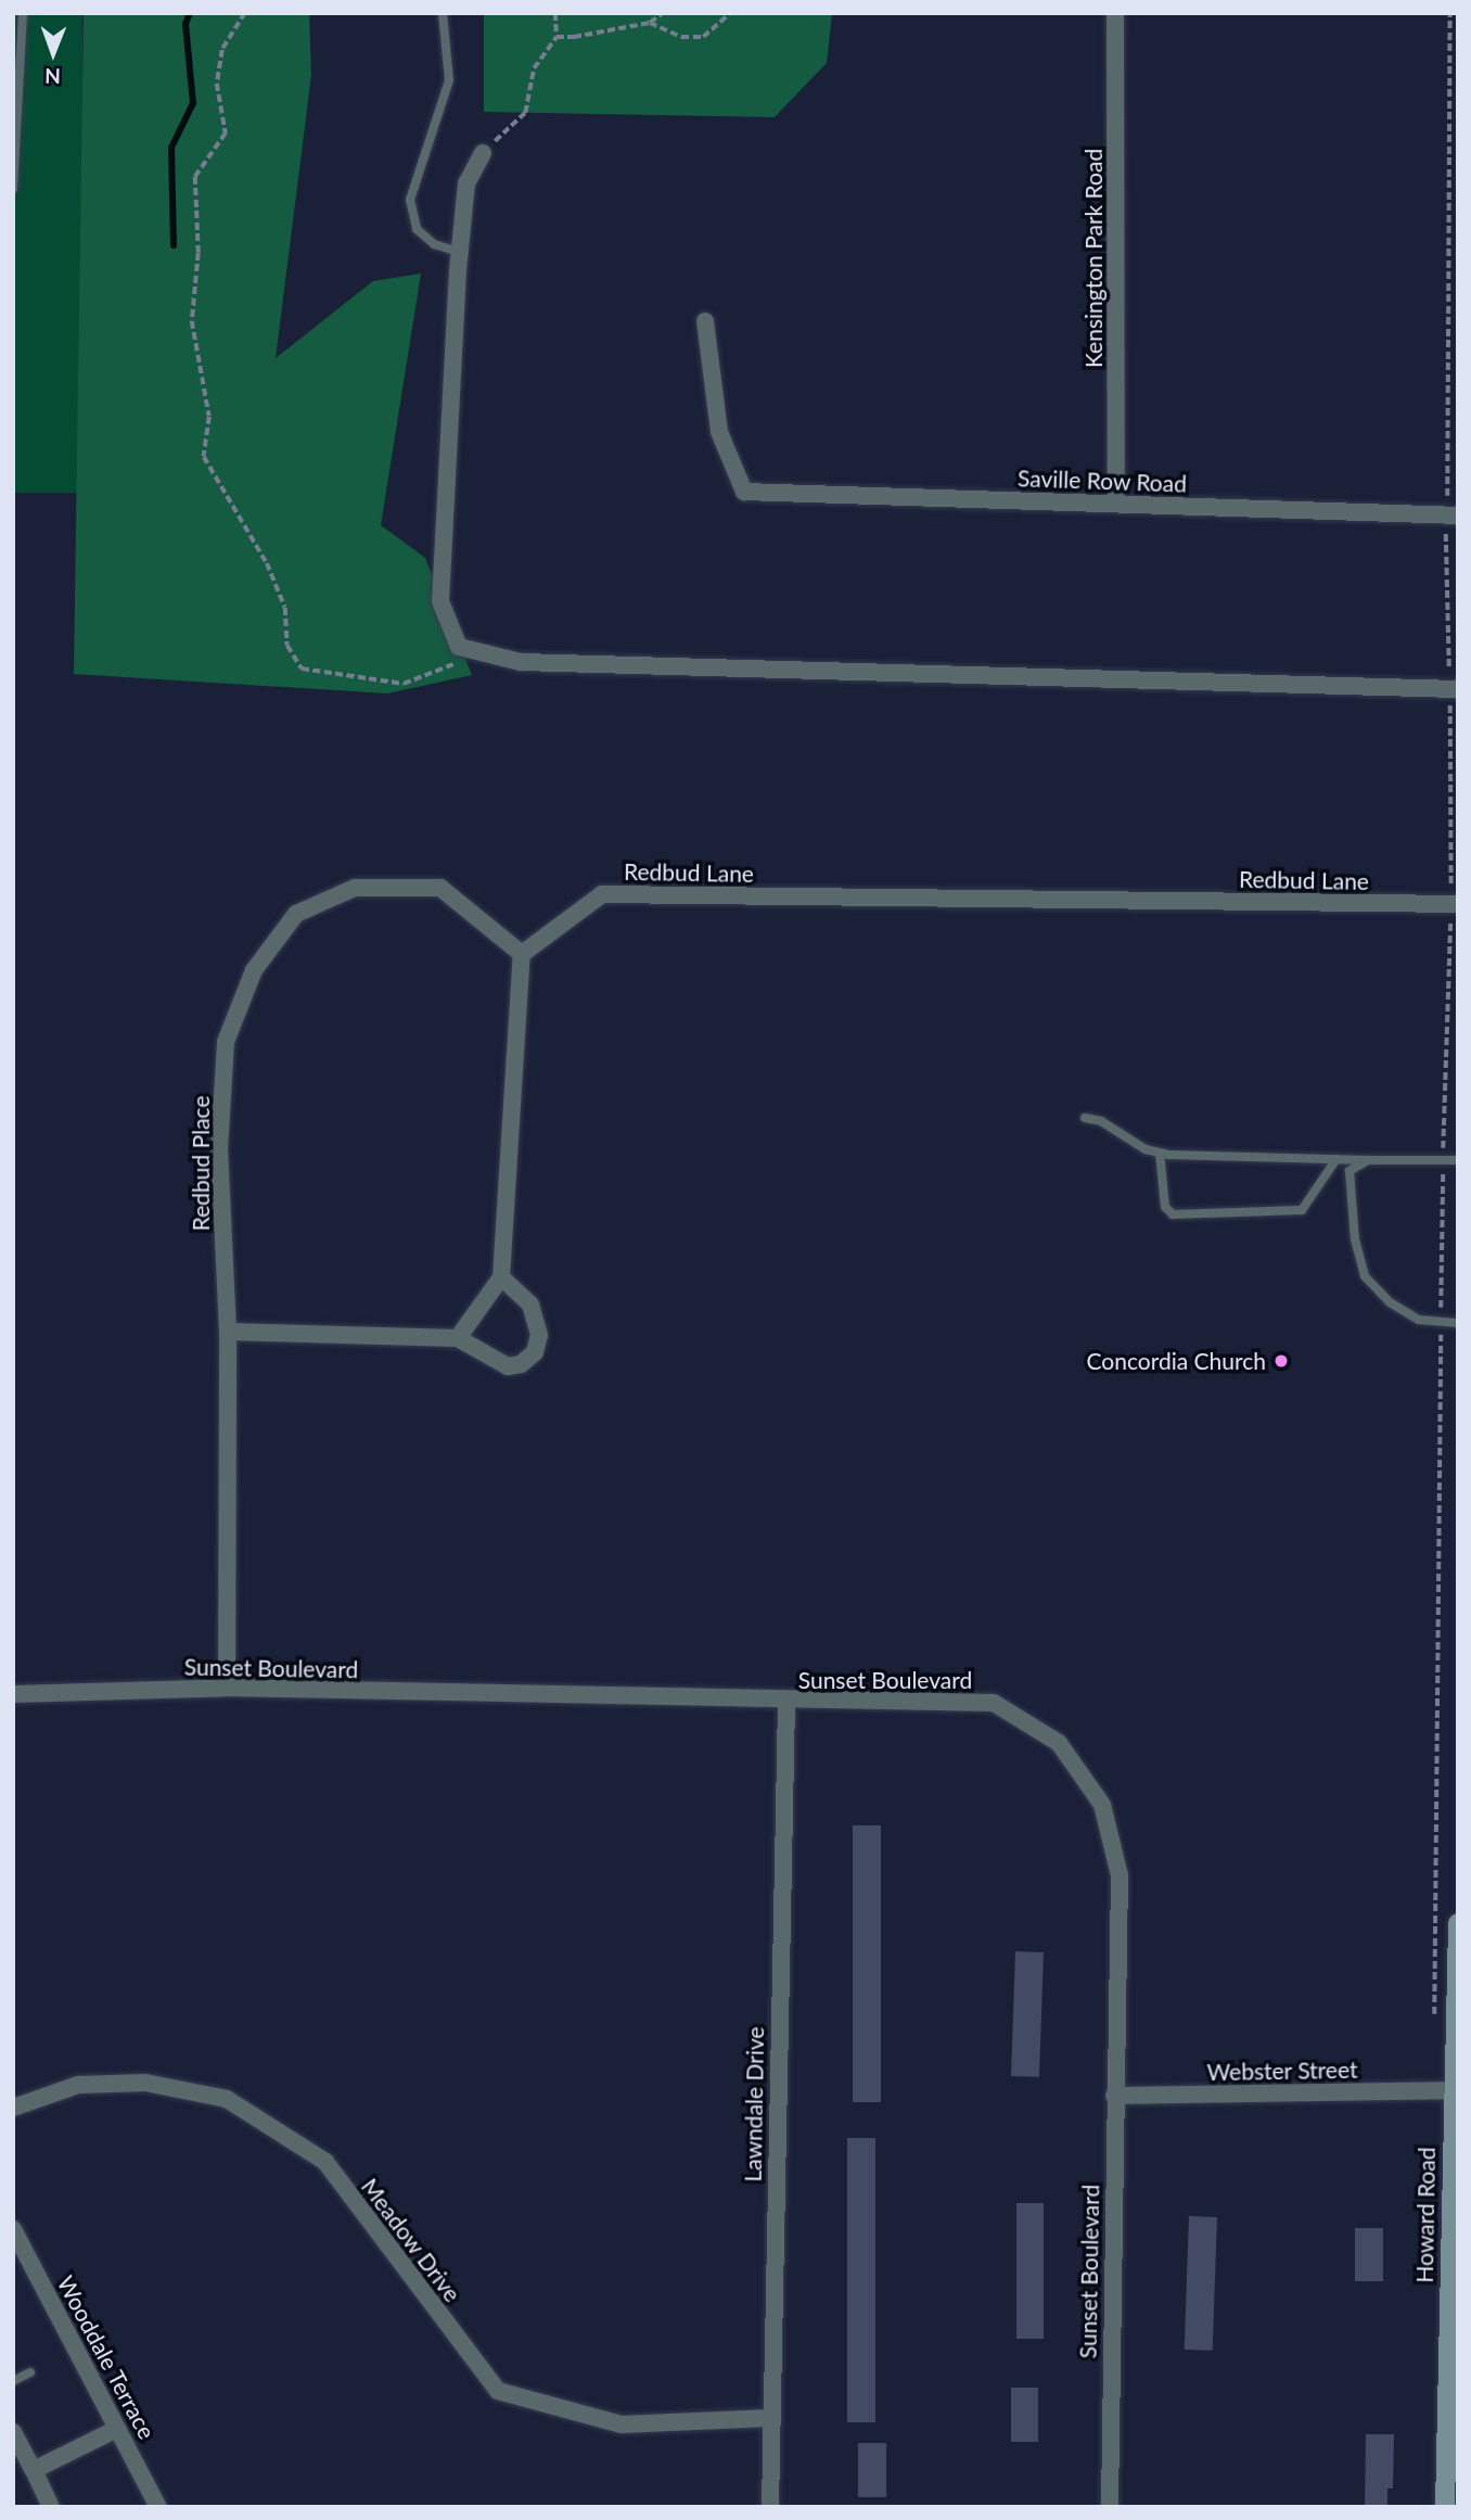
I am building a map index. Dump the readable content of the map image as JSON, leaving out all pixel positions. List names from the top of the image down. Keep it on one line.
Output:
{"streets":{"street":["Kensington Park Road","Saville Row Road","Redbud Lane","Redbud Place","Sunset Boulevard","Webster Street","Lawndale Drive","Howard Road","Meadow Drive","Wooddale Terrace"]},"crossings":[["Kensington Park Road","Saville Row Road"],["Redbud Lane","Redbud Place"],["Redbud Place","Sunset Boulevard"],["Sunset Boulevard","Webster Street"],["Sunset Boulevard","Lawndale Drive"],["Webster Street","Howard Road"],["Lawndale Drive","Meadow Drive"]],"places":["Concordia Church"],"north":"bottom"}
